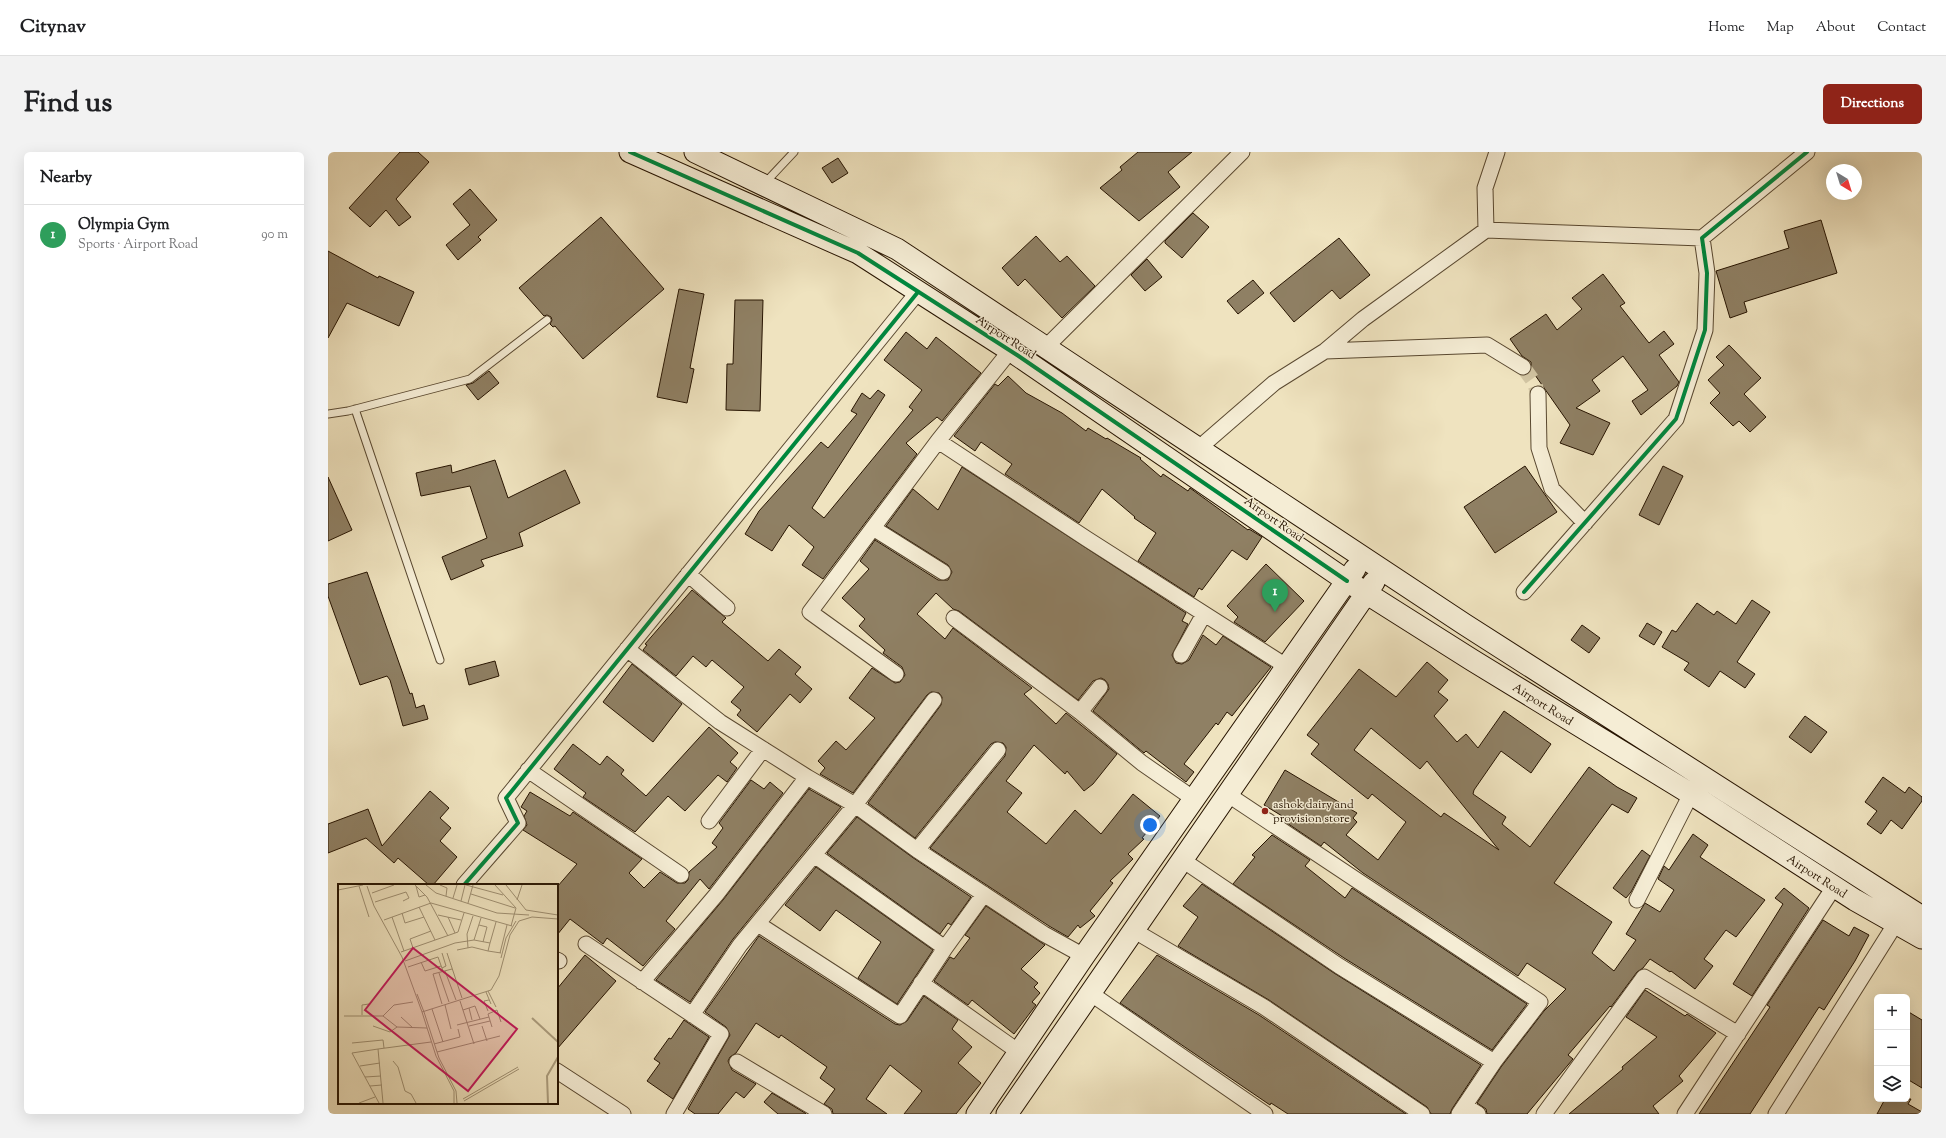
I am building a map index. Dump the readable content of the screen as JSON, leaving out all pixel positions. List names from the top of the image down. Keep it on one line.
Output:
{"streets":{"main road":["Airport Road"]},"places":["ashok dairy and provision store"],"north":"bottom right","page":{"header":"Citynav","nav":["Home","Map","About","Contact"],"title":"Find us","buttons":"Directions","heading":"Nearby","list":[{"mark":"1","name":"Olympia Gym","note":"Sports · Airport Road","value":"90 m"}],"pins":"1","map_buttons":["+","−"]}}
